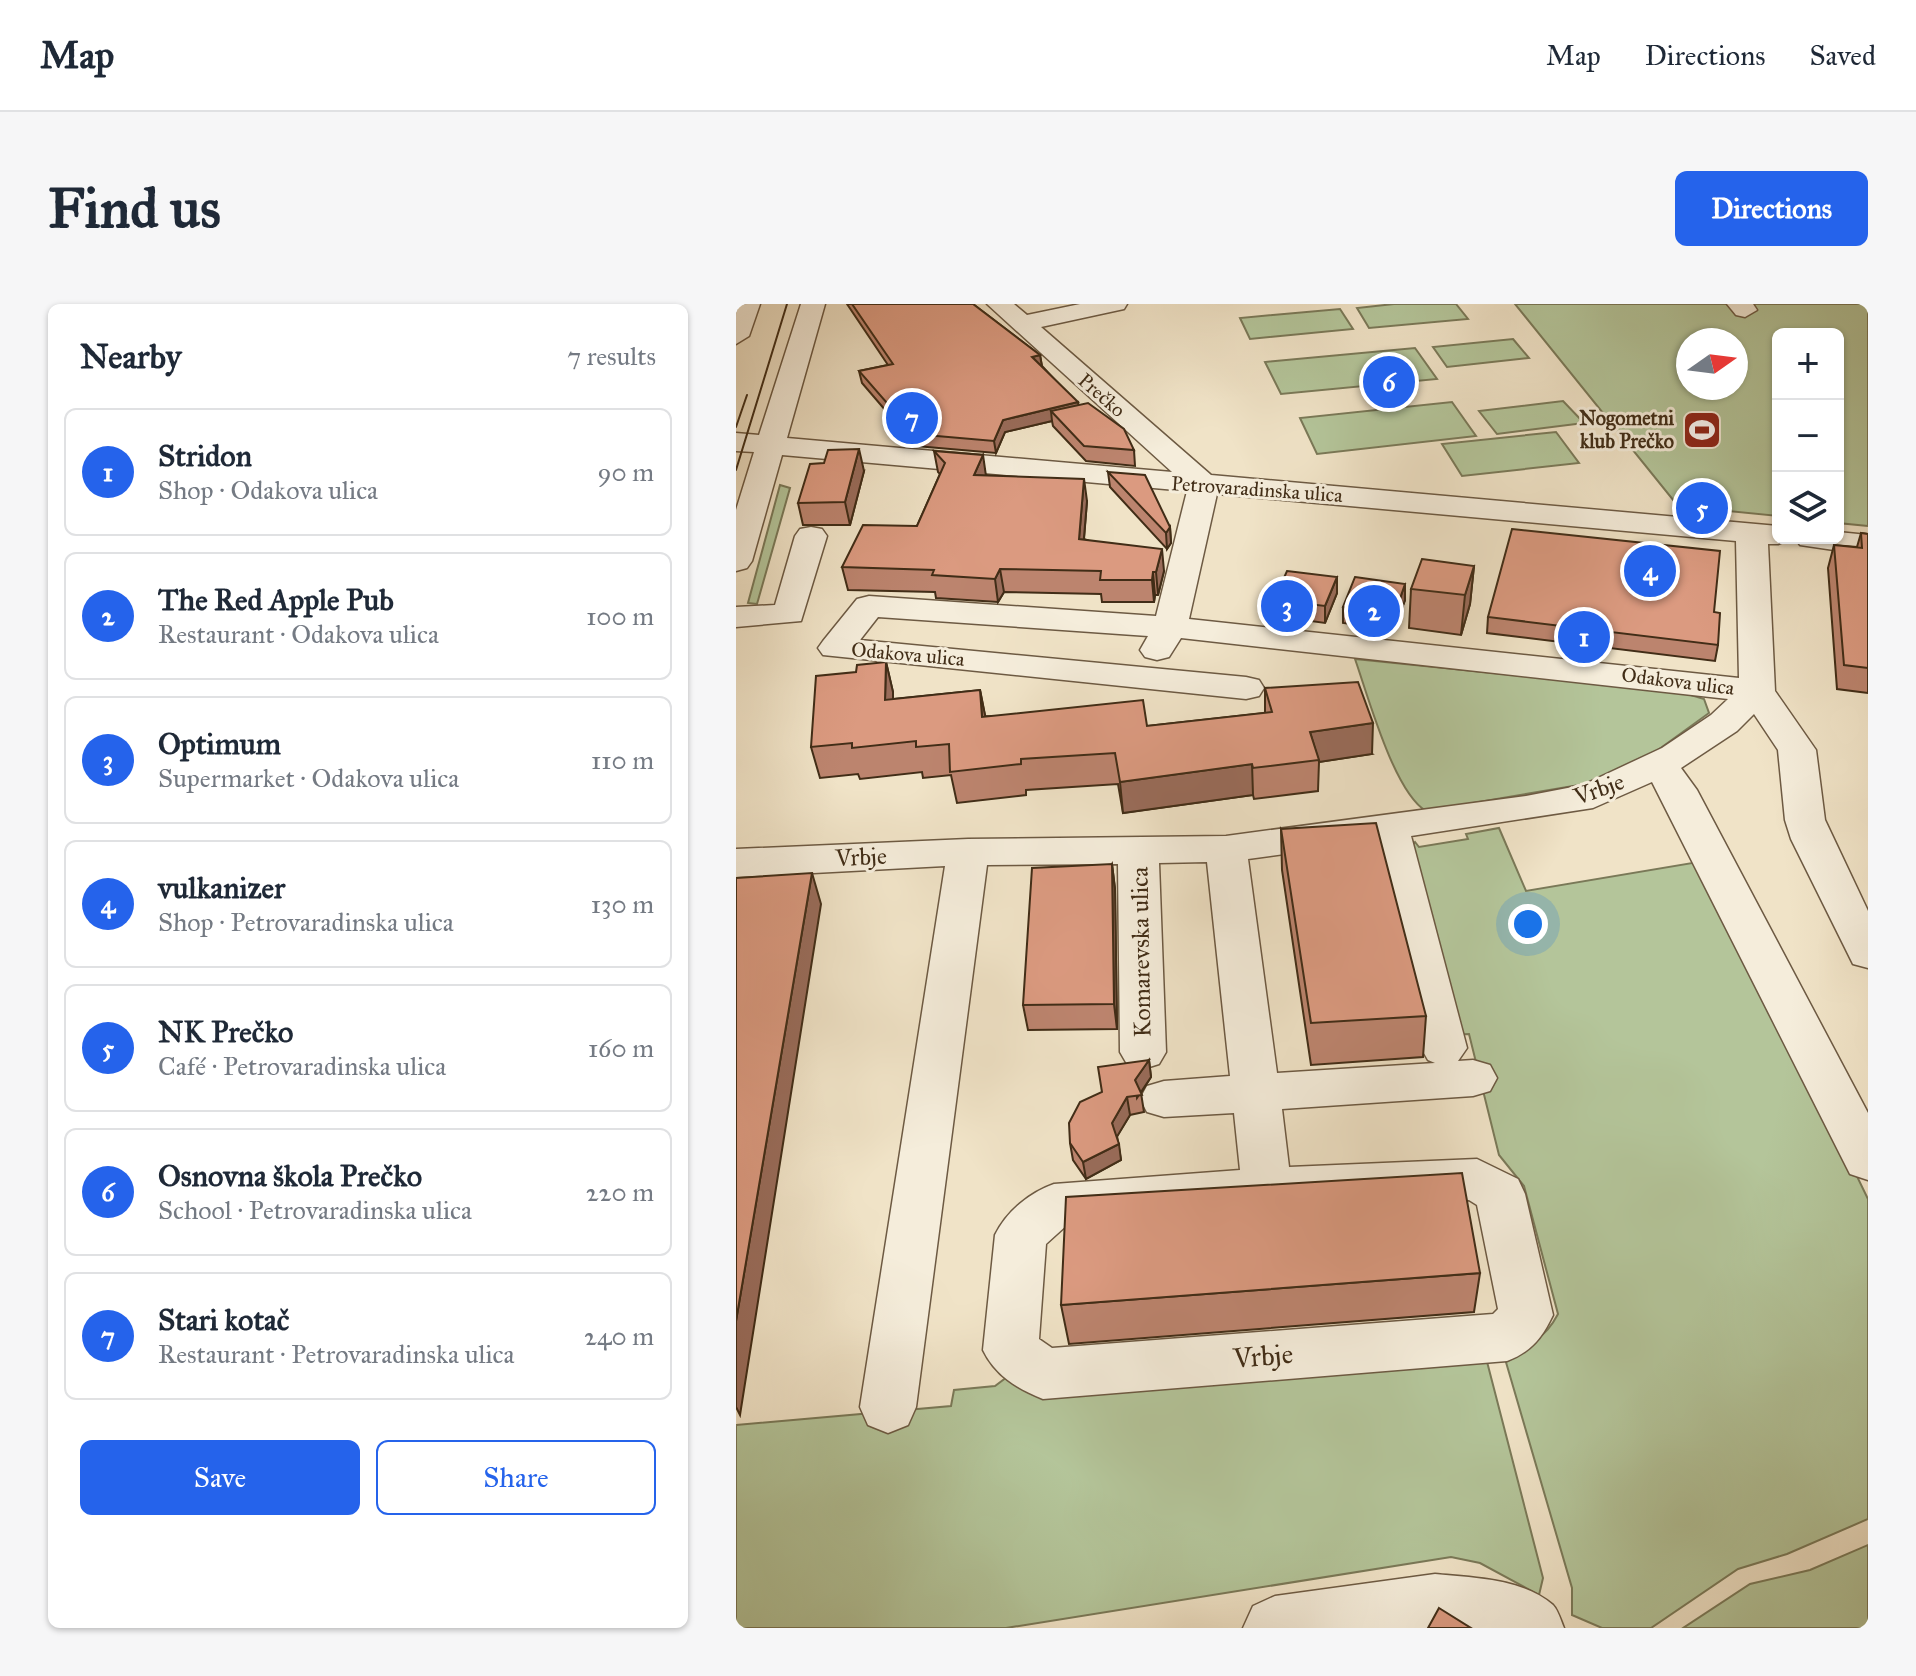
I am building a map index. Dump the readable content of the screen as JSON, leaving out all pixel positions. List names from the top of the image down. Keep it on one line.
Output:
{"streets":{"street":["Prečko","Petrovaradinska ulica","Odakova ulica","Vrbje","Komarevska ulica"]},"crossings":[["Prečko","Petrovaradinska ulica"],["Odakova ulica","Vrbje"],["Vrbje","Komarevska ulica"]],"places":{"sports":["Nogometni klub Prečko"]},"north":"right","page":{"header":"Map","nav":["Map","Directions","Saved"],"buttons":["Directions",["Save","Share"]],"title":"Find us","heading":["Nearby","7 results"],"map_buttons":["+","−"],"pins":["6","7","5","4","3","2","1"],"list":[{"mark":"1","name":"Stridon","note":"Shop · Odakova ulica","value":"90 m"},{"mark":"2","name":"The Red Apple Pub","note":"Restaurant · Odakova ulica","value":"100 m"},{"mark":"3","name":"Optimum","note":"Supermarket · Odakova ulica","value":"110 m"},{"mark":"4","name":"vulkanizer","note":"Shop · Petrovaradinska ulica","value":"130 m"},{"mark":"5","name":"NK Prečko","note":"Café · Petrovaradinska ulica","value":"160 m"},{"mark":"6","name":"Osnovna škola Prečko","note":"School · Petrovaradinska ulica","value":"220 m"},{"mark":"7","name":"Stari kotač","note":"Restaurant · Petrovaradinska ulica","value":"240 m"}]}}
